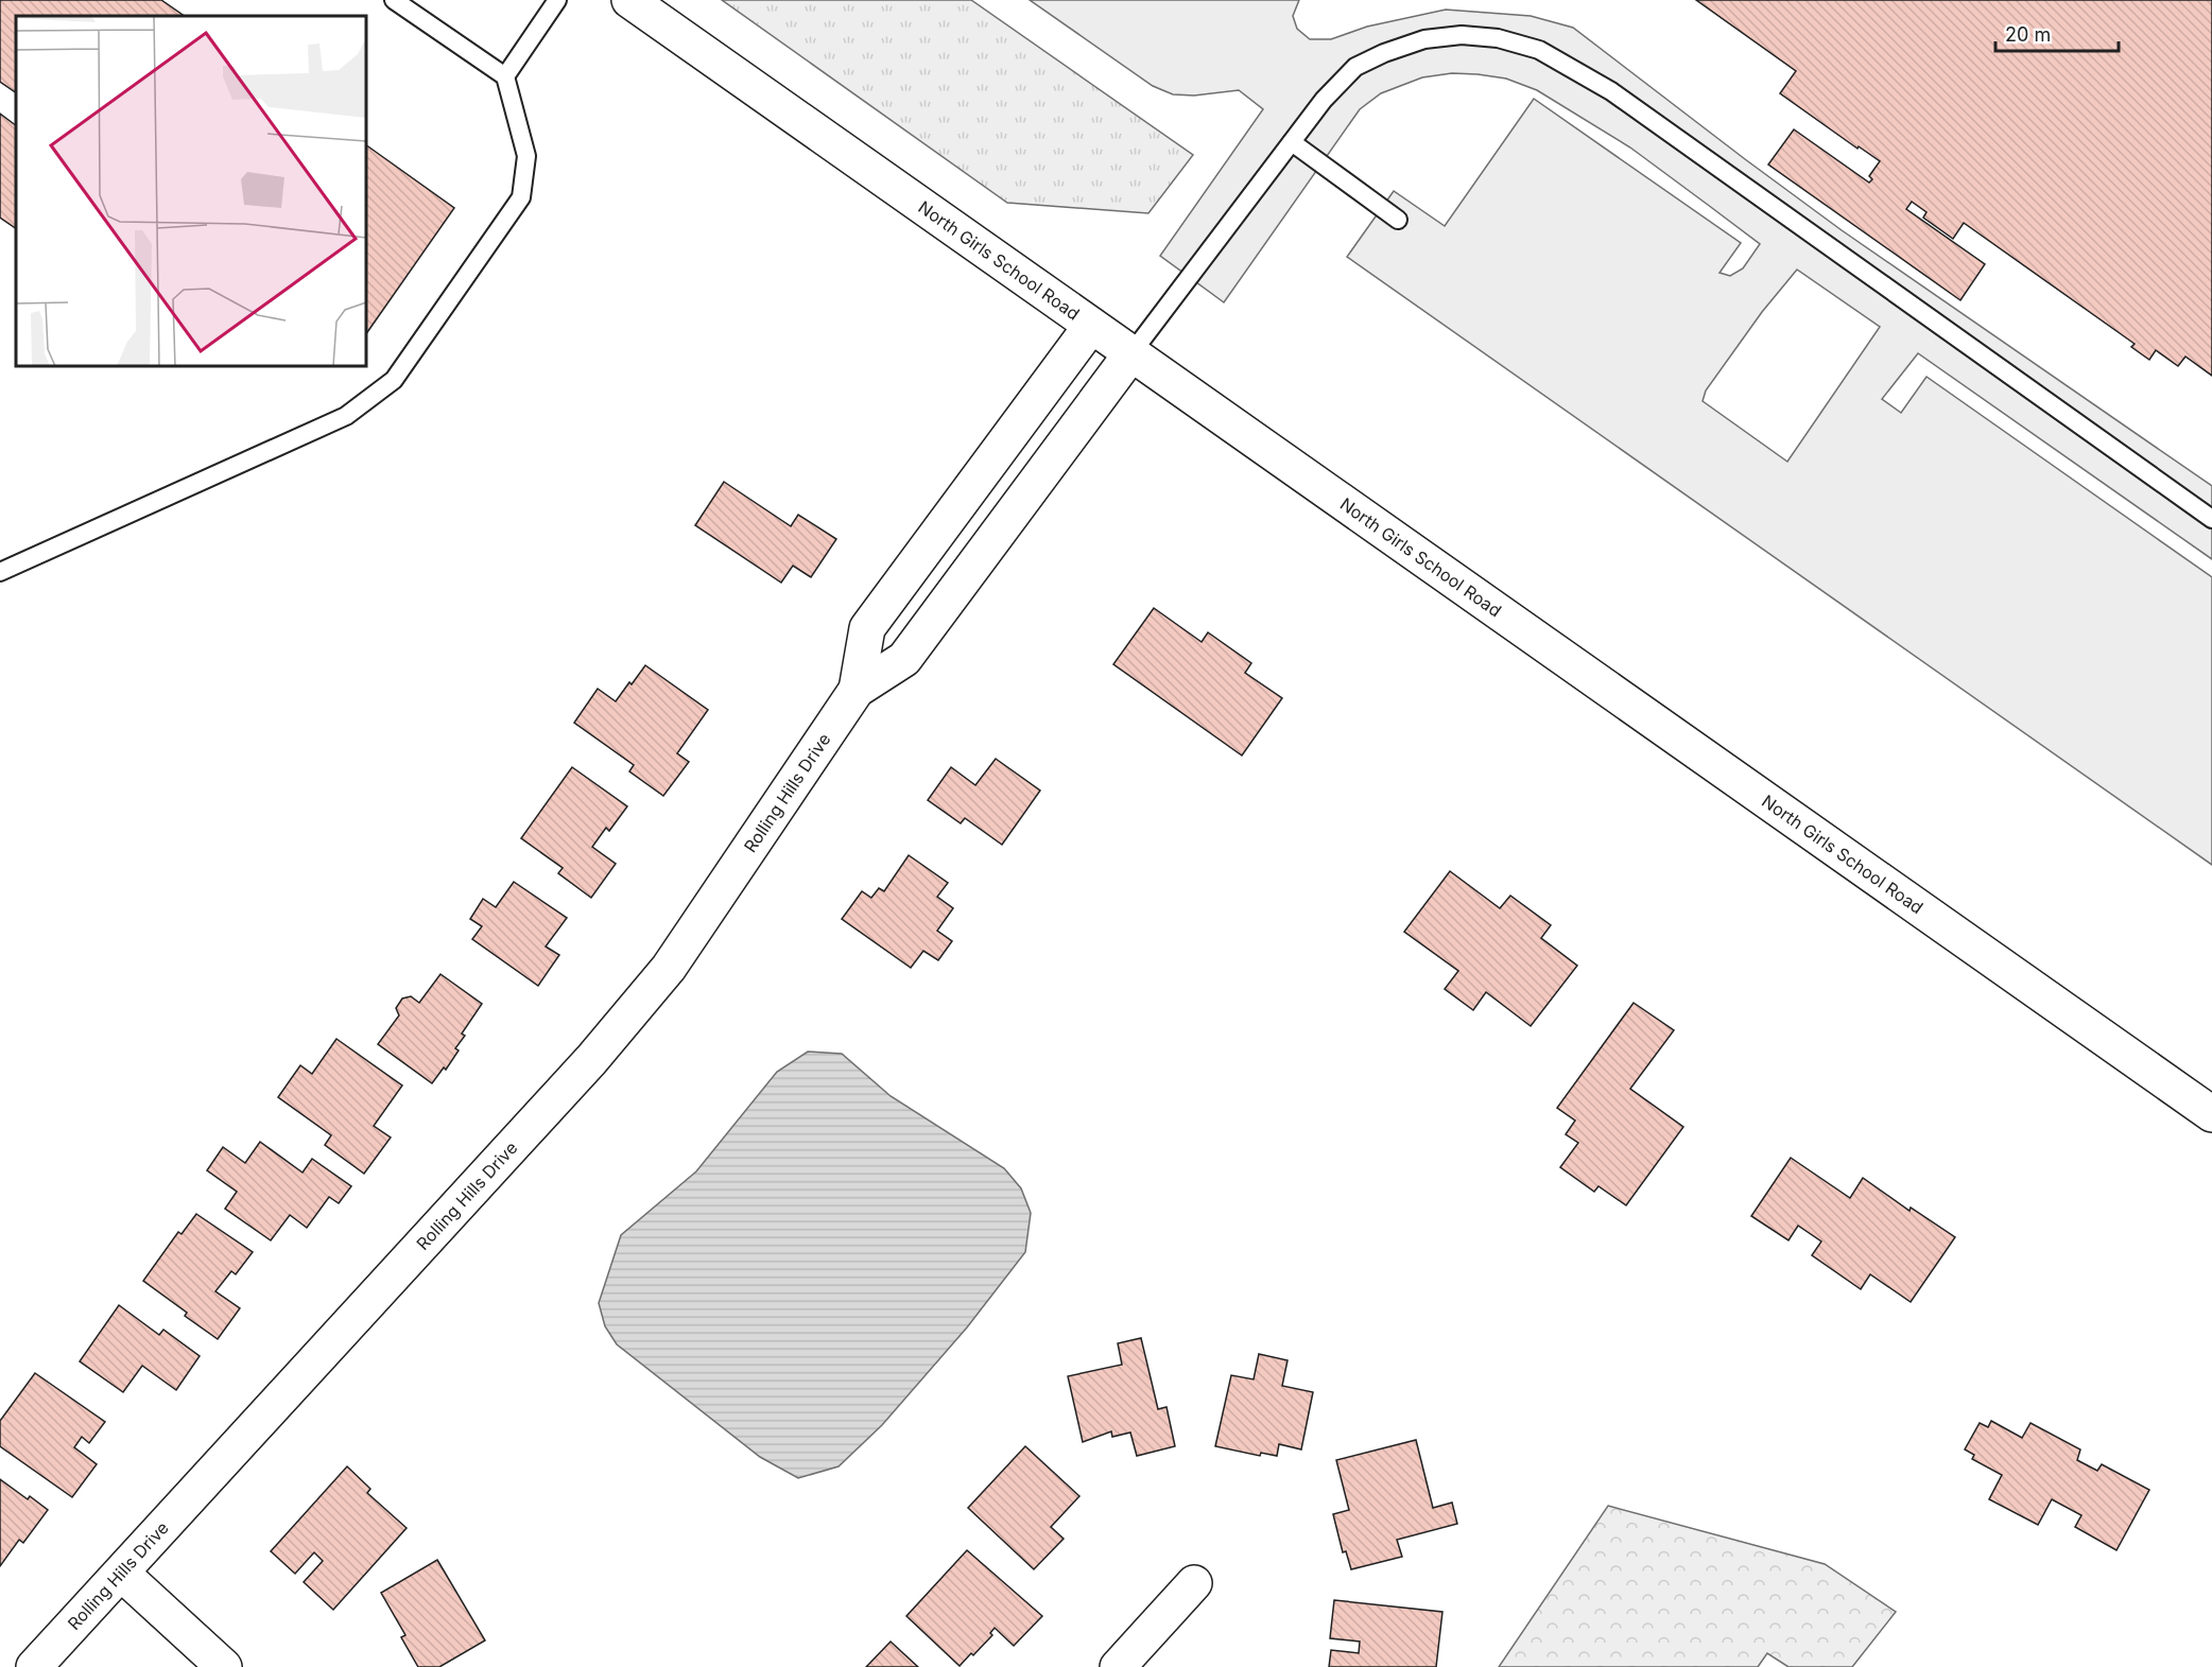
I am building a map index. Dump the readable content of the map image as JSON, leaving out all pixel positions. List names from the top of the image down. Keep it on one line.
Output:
{"streets":{"street":["North Girls School Road","Rolling Hills Drive"]},"crossings":[["North Girls School Road","Rolling Hills Drive"]],"scale_bar":"20 m"}
